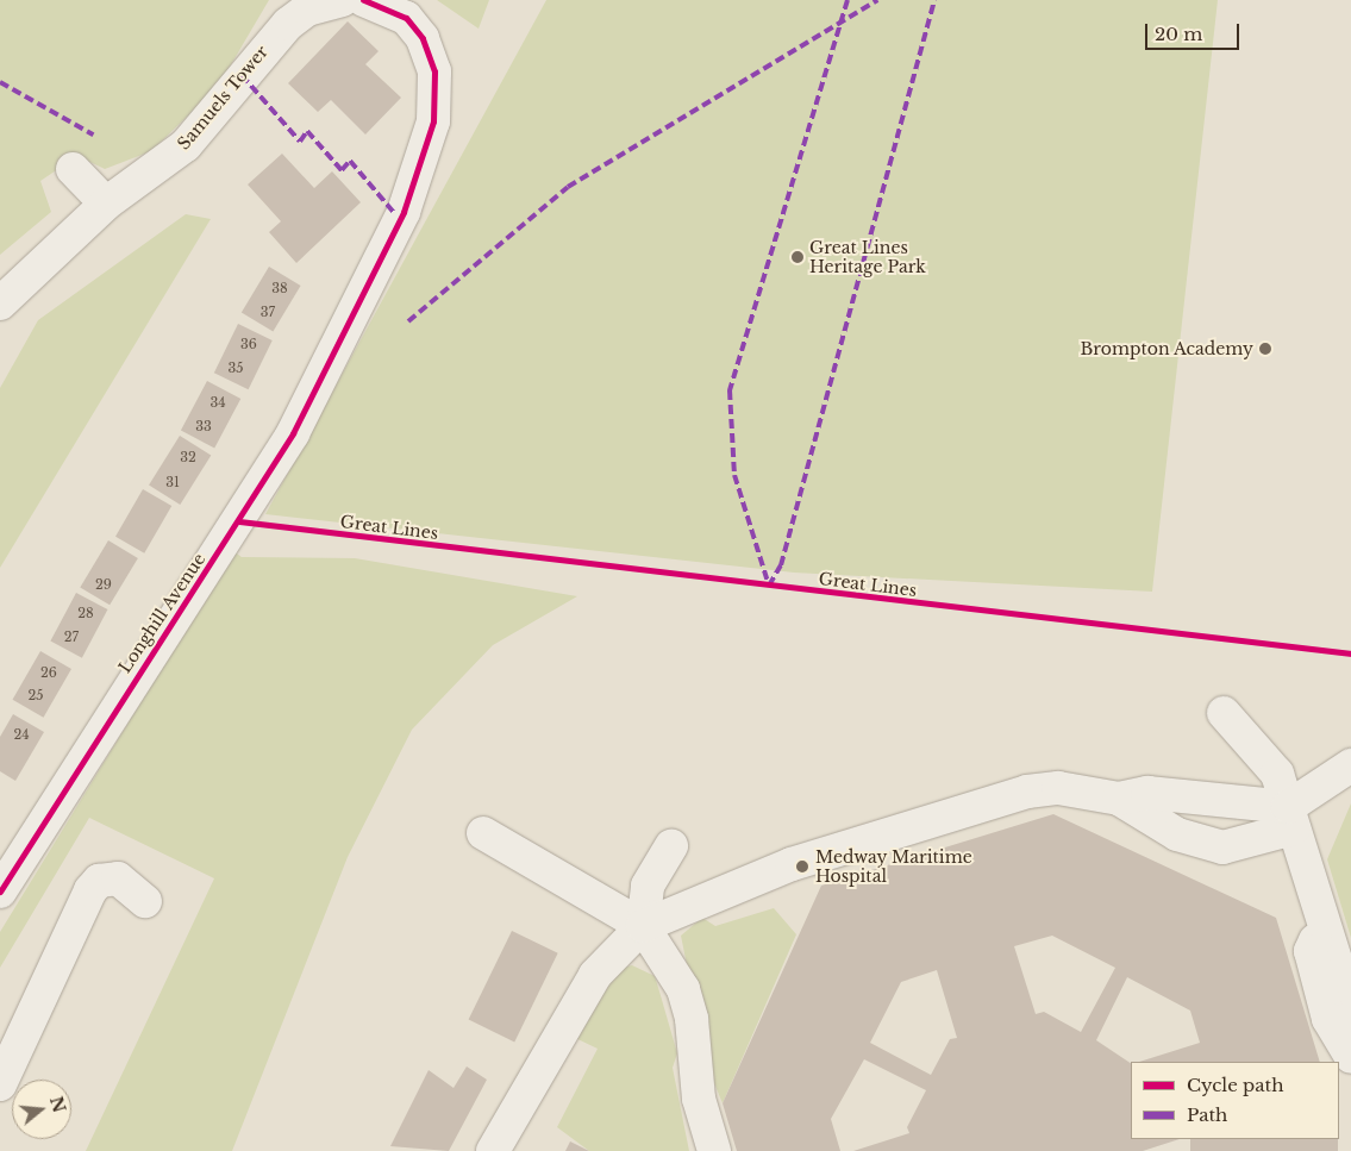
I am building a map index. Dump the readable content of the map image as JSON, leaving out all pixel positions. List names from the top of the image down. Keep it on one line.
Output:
{"streets":{"street":["Samuels Tower","Longhill Avenue"],"cycle path":["Great Lines"]},"places":["Great Lines Heritage Park","Brompton Academy","Medway Maritime Hospital"],"house_numbers":["38","37","36","35","34","33","32","31","29","28","27","26","25","24"],"legend":["Cycle path","Path"],"scale_bar":"20 m","north":"right"}
